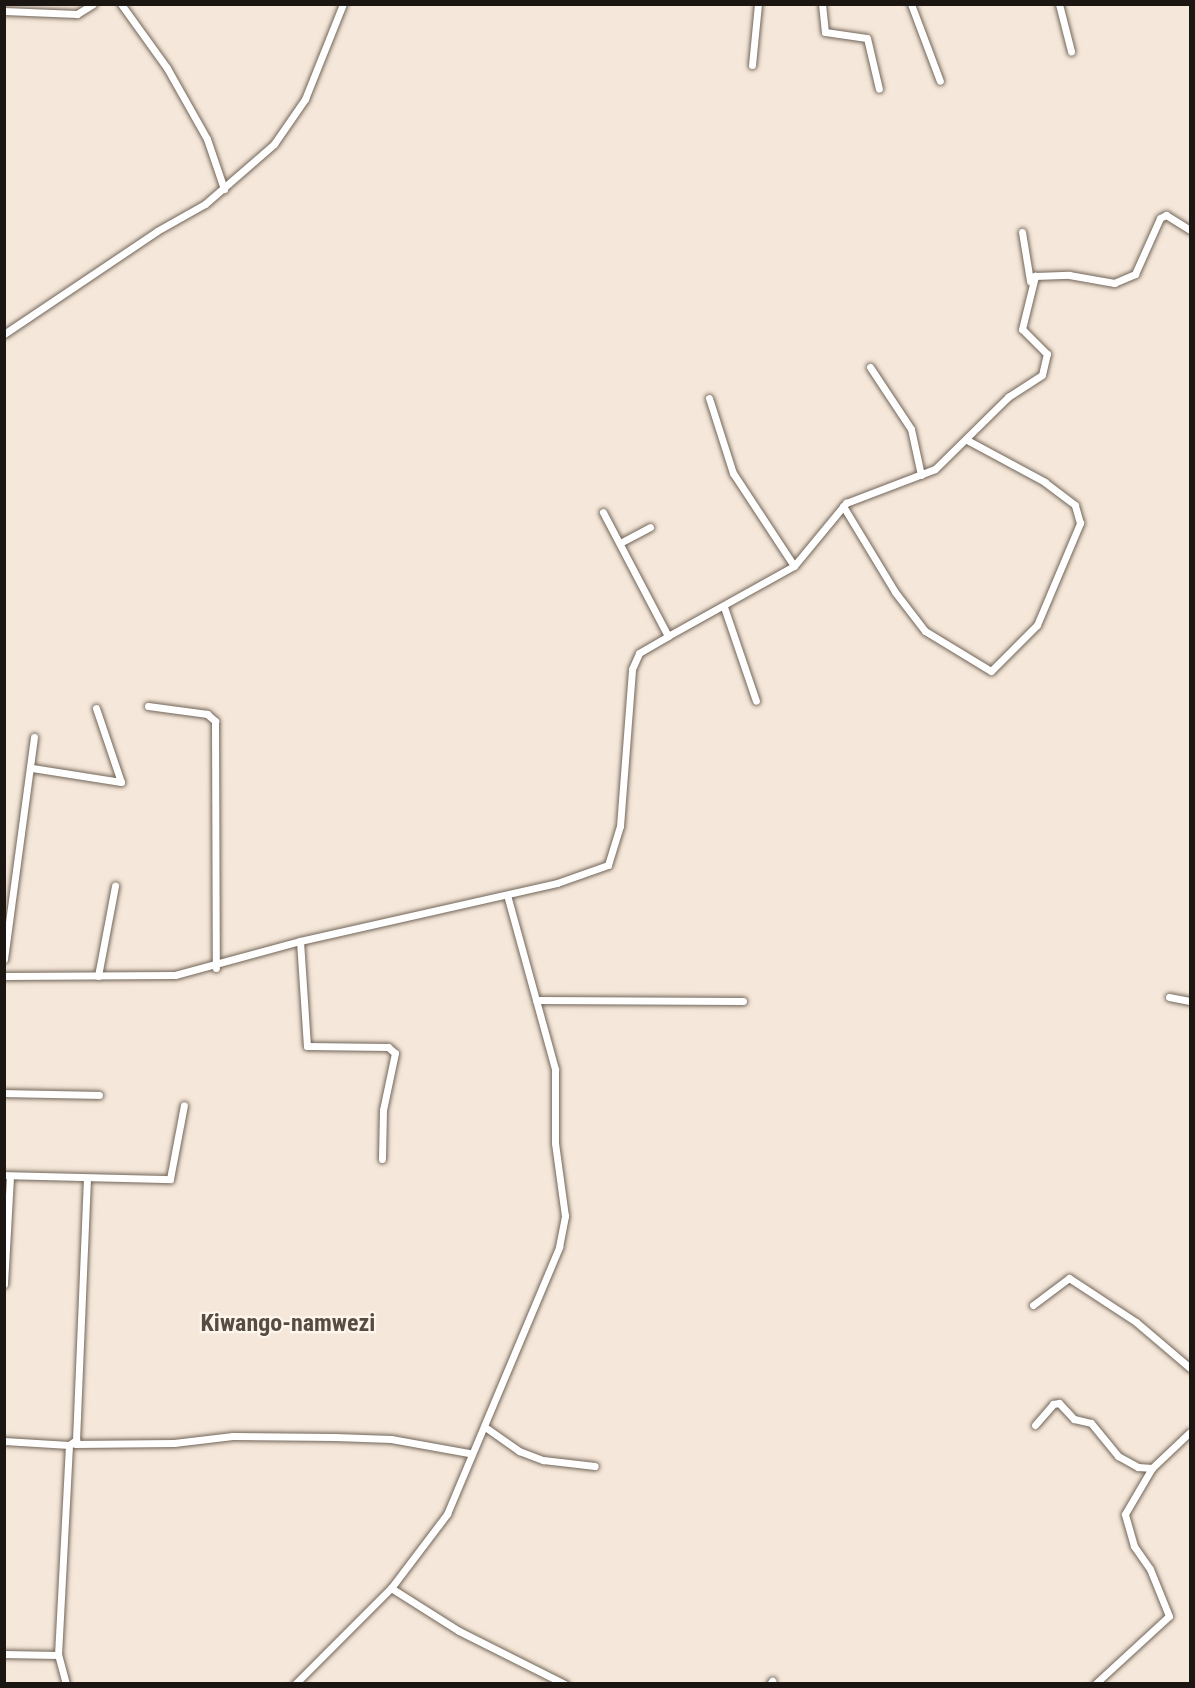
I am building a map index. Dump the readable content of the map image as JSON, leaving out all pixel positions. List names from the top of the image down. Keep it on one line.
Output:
{"districts":["Kiwango-namwezi"]}
